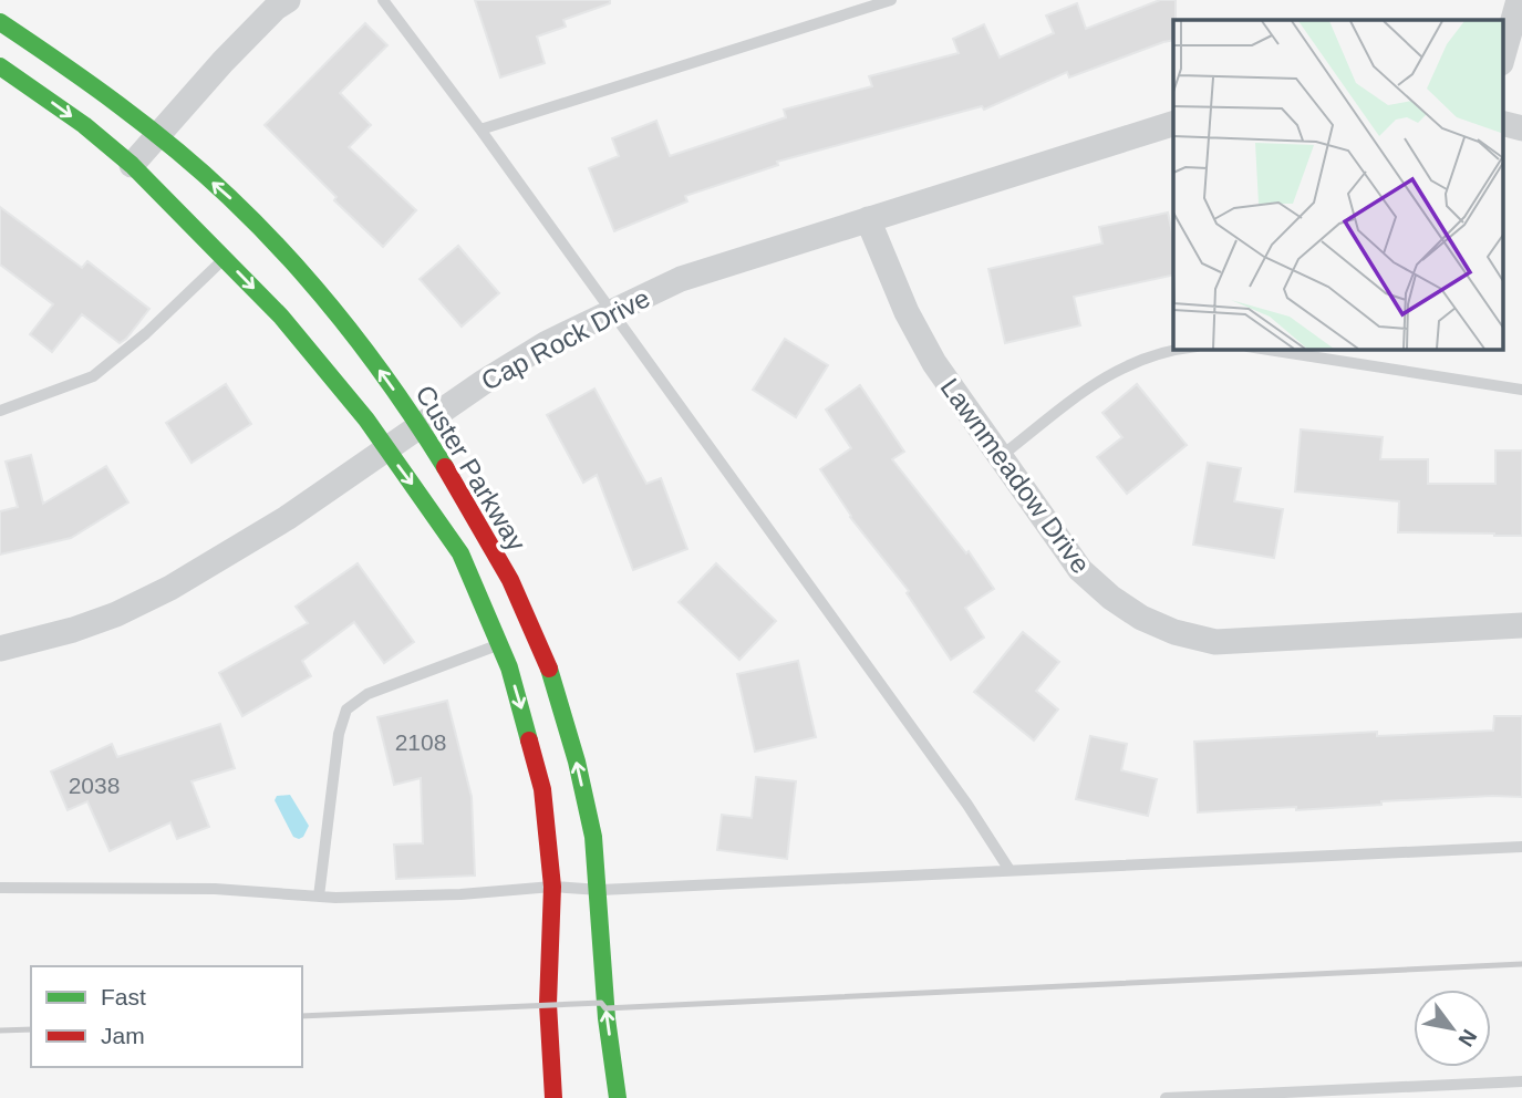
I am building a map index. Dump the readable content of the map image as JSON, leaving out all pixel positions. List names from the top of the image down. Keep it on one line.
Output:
{"streets":{"street":["Cap Rock Drive","Custer Parkway","Lawnmeadow Drive"]},"crossings":[["Cap Rock Drive","Custer Parkway"],["Cap Rock Drive","Lawnmeadow Drive"]],"house_numbers":["2108","2038"],"legend":["Fast","Jam"],"north":"bottom right"}
